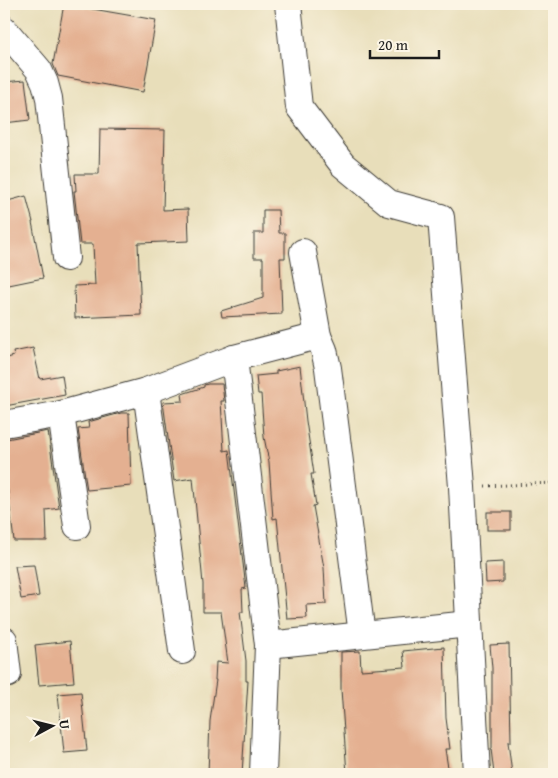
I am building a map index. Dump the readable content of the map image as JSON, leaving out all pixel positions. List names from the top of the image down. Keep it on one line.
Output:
{"scale_bar":"20 m","north":"right"}
